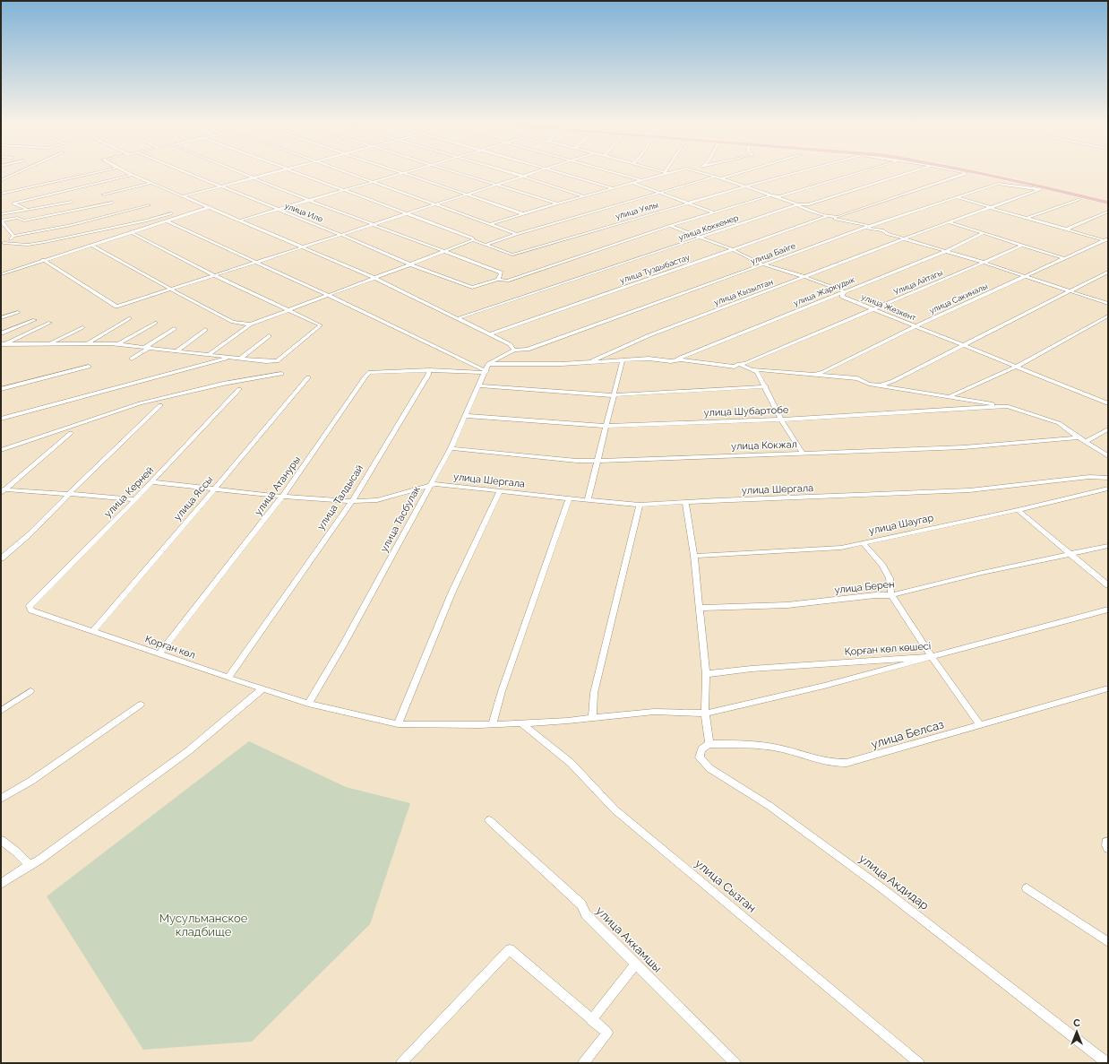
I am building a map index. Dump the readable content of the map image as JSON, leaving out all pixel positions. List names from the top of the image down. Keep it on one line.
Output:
{"streets":{"street":["улица Уялы","улица Иле","улица Коккемер","улица Байге","улица Туздыбастау","Улица Айтагы","улица Жаркудык","улица Кызылтан","улица Сакиналы","улица Жезкент","улица Шубартобе","улица Кокжал","улица Шергала","улица Атануры","улица Керней","улица Талдысай","улица Яссы","улица Тасбулак","улица Шаугар","улица Берен","Қорған көл","Қорған көл көшесі","улица Белсаз","улица Акдидар","улица Сызган","улица Аккамшы"]},"crossings":[["улица Коккемер","улица Жезкент"],["улица Байге","улица Кызылтан"],["улица Байге","улица Жезкент"],["улица Туздыбастау","улица Жезкент"],["Улица Айтагы","улица Жаркудык"],["Улица Айтагы","улица Кызылтан"],["Улица Айтагы","улица Сакиналы"],["Улица Айтагы","улица Жезкент"],["Улица Айтагы","улица Шубартобе"],["Улица Айтагы","улица Тасбулак"],["улица Жаркудык","улица Жезкент"],["улица Кызылтан","улица Жезкент"],["улица Сакиналы","улица Жезкент"],["улица Шубартобе","улица Кокжал"],["улица Шубартобе","улица Тасбулак"],["улица Кокжал","улица Тасбулак"],["улица Шергала","улица Атануры"],["улица Шергала","улица Керней"],["улица Шергала","улица Талдысай"],["улица Шергала","улица Яссы"],["улица Шергала","улица Тасбулак"],["улица Атануры","улица Талдысай"],["улица Атануры","Қорған көл"],["улица Керней","Қорған көл"],["улица Талдысай","Қорған көл"],["улица Яссы","Қорған көл"],["улица Тасбулак","Қорған көл"],["улица Белсаз","улица Акдидар"]],"parks":["Мусульманское кладбище"],"north":"top"}
